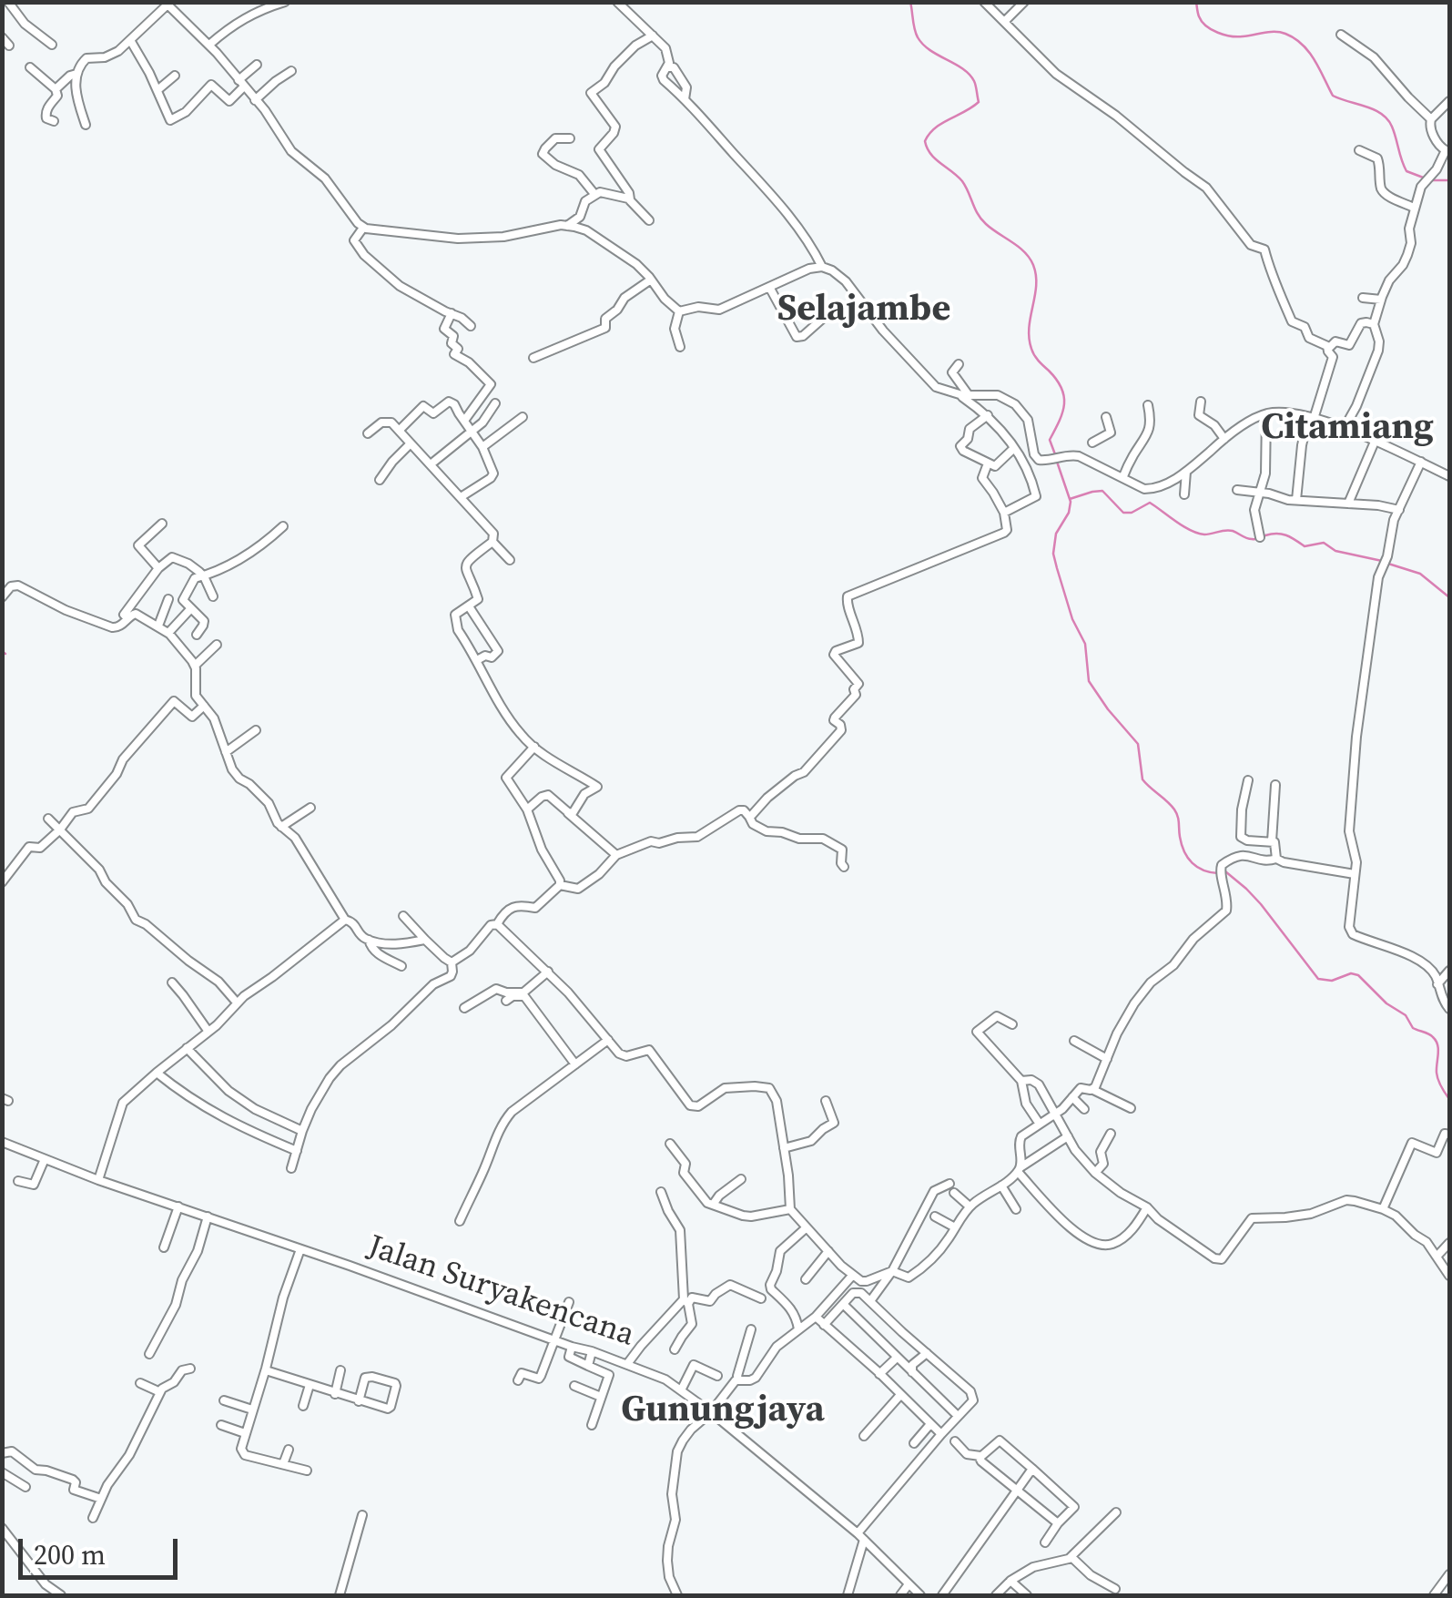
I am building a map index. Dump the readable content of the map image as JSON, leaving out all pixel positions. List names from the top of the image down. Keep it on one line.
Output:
{"streets":{"street":["Jalan Suryakencana"]},"districts":["Selajambe","Citamiang","Gunungjaya"],"scale_bar":"200 m"}
